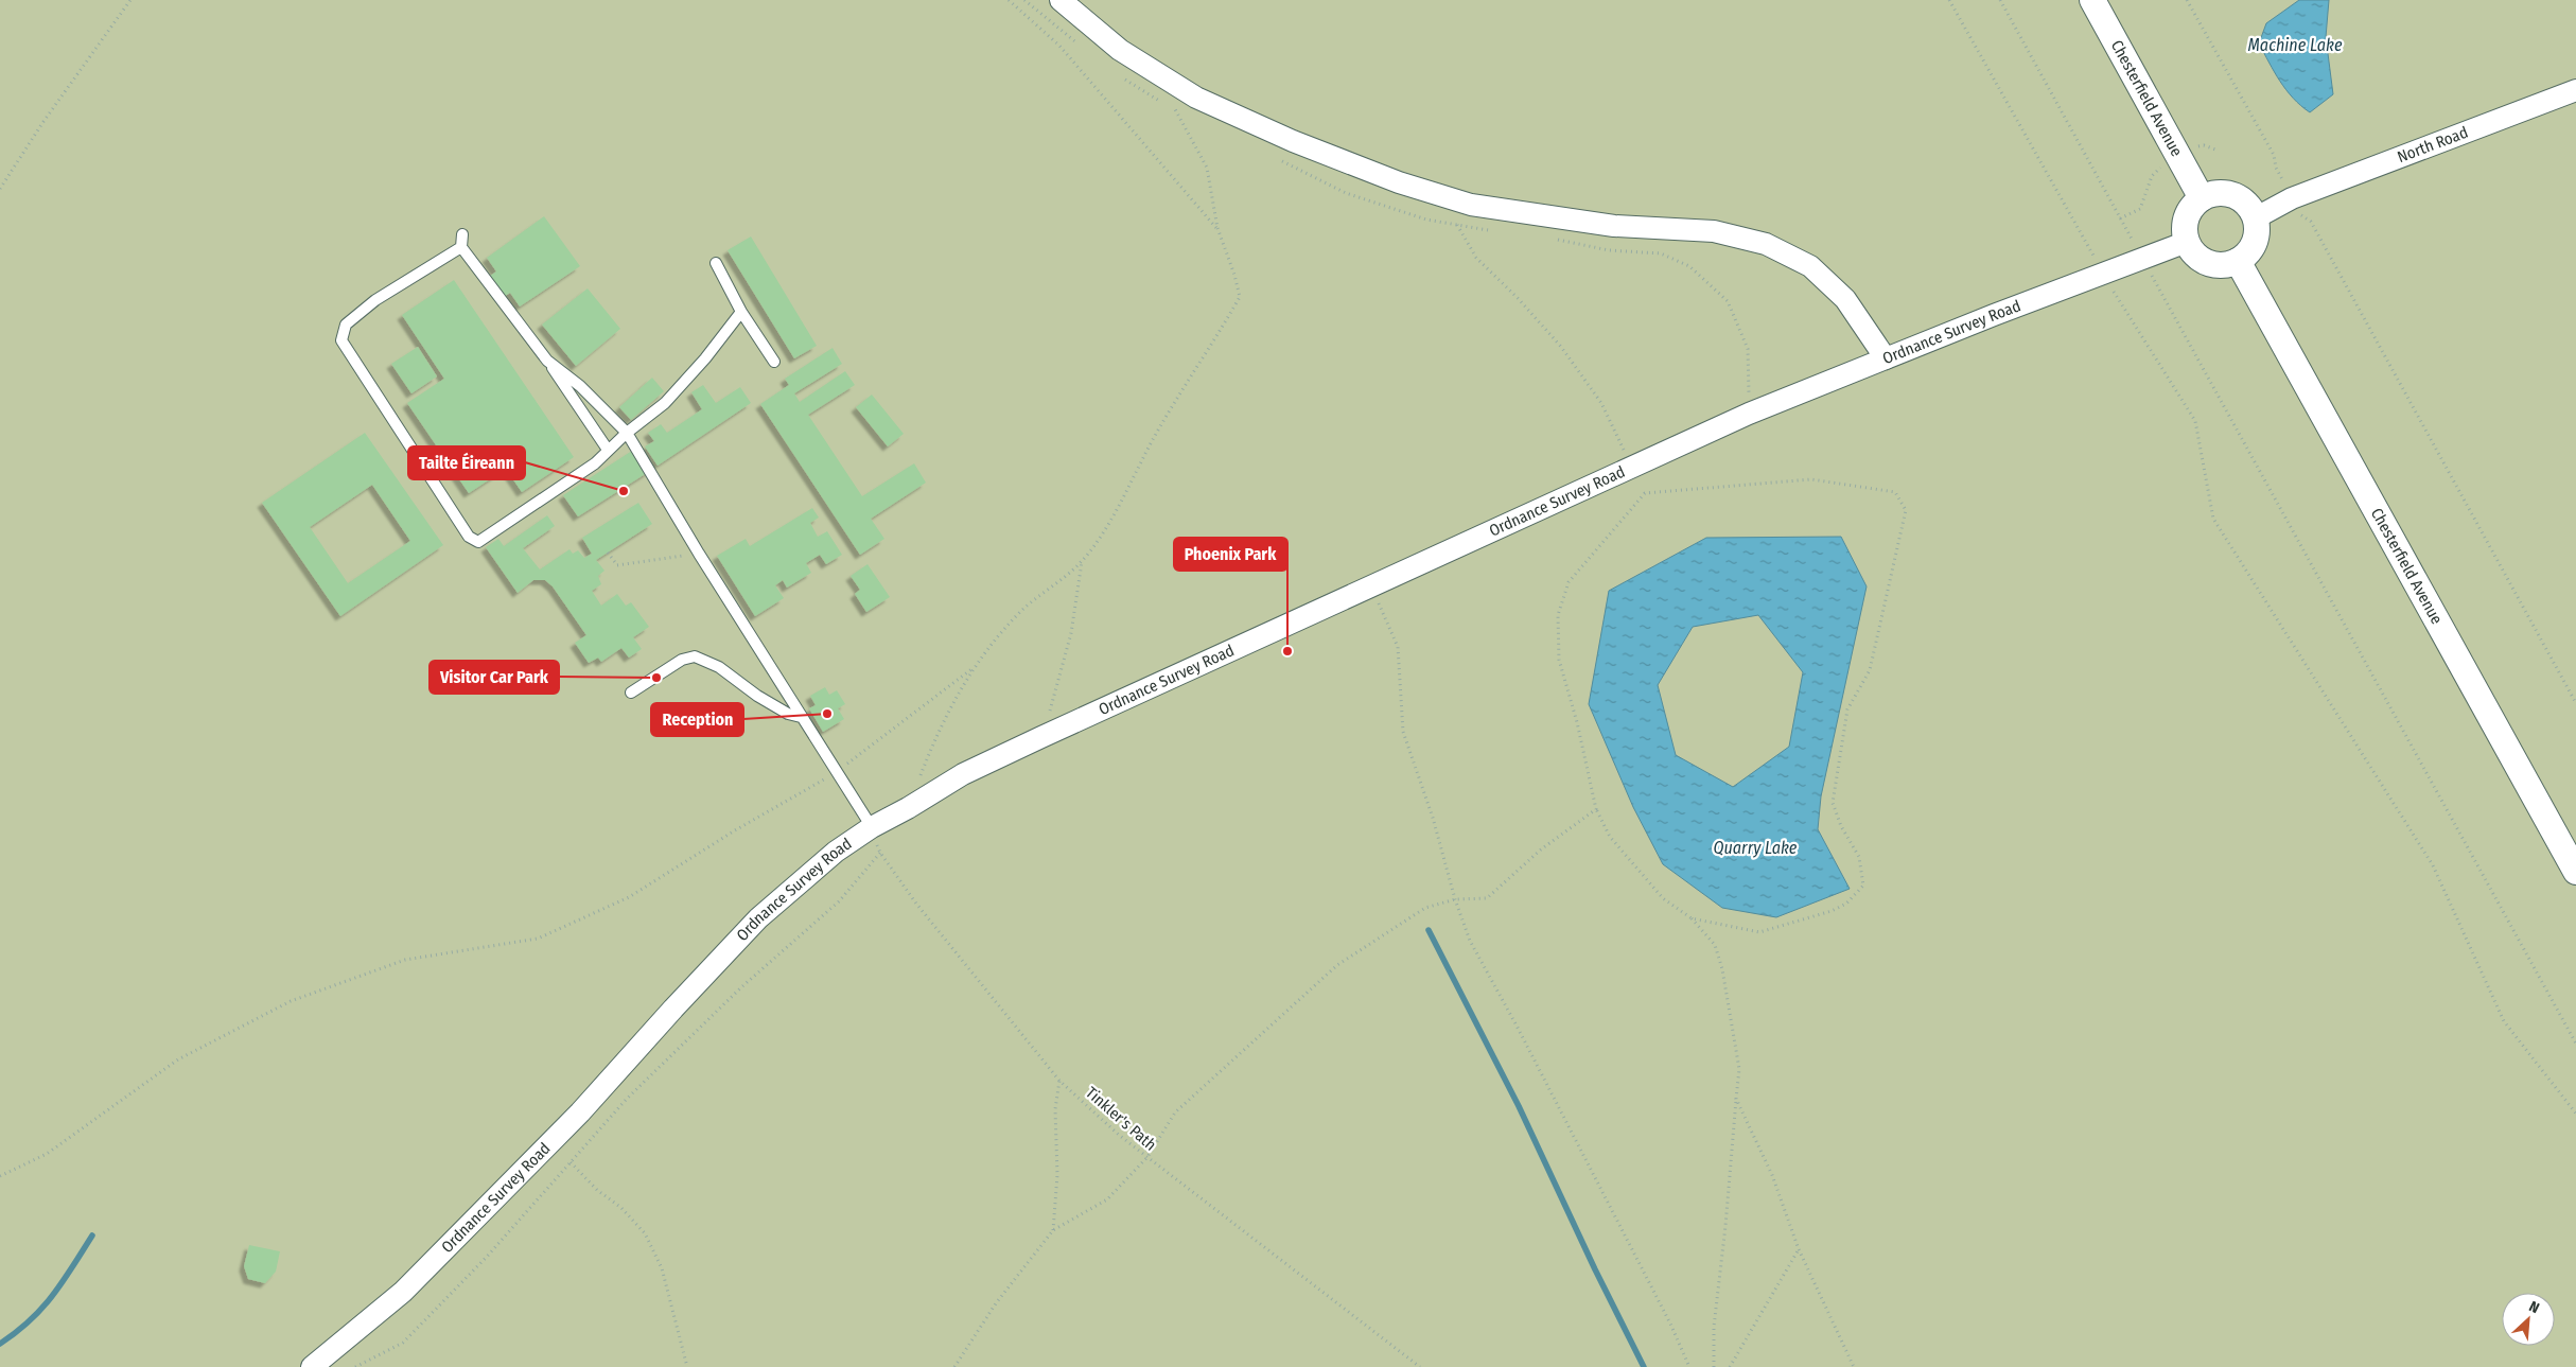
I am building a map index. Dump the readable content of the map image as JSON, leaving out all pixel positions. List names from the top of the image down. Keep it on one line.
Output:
{"streets":{"street":["Chesterfield Avenue","North Road","Ordnance Survey Road"],"path":["Tinkler's Path"]},"crossings":[["Chesterfield Avenue","North Road"],["Chesterfield Avenue","Ordnance Survey Road"],["North Road","Ordnance Survey Road"],["Ordnance Survey Road","Tinkler's Path"]],"water":["Machine Lake","Quarry Lake"],"places":["Tailte Éireann","Phoenix Park","Visitor Car Park","Reception"],"north":"top right"}
